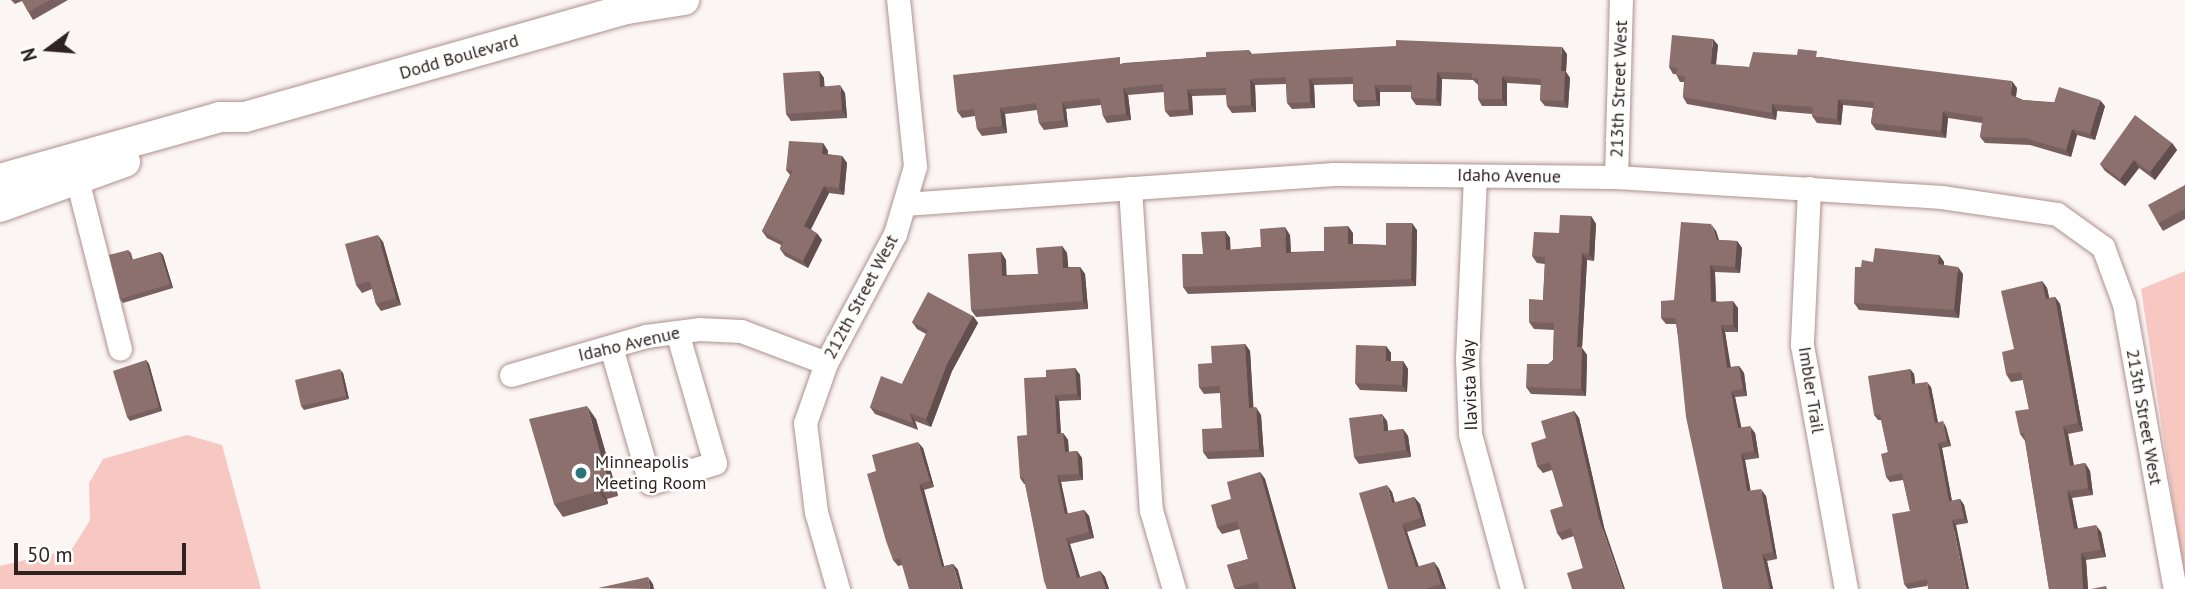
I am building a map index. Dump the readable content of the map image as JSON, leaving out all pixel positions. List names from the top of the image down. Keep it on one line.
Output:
{"streets":{"main road":["Dodd Boulevard"],"street":["213th Street West","Idaho Avenue","212th Street West","Ilavista Way","Imbler Trail"]},"crossings":[["213th Street West","Idaho Avenue"],["Idaho Avenue","212th Street West"],["Idaho Avenue","Ilavista Way"],["Idaho Avenue","Imbler Trail"]],"places":["Minneapolis Meeting Room"],"scale_bar":"50 m","north":"left"}
